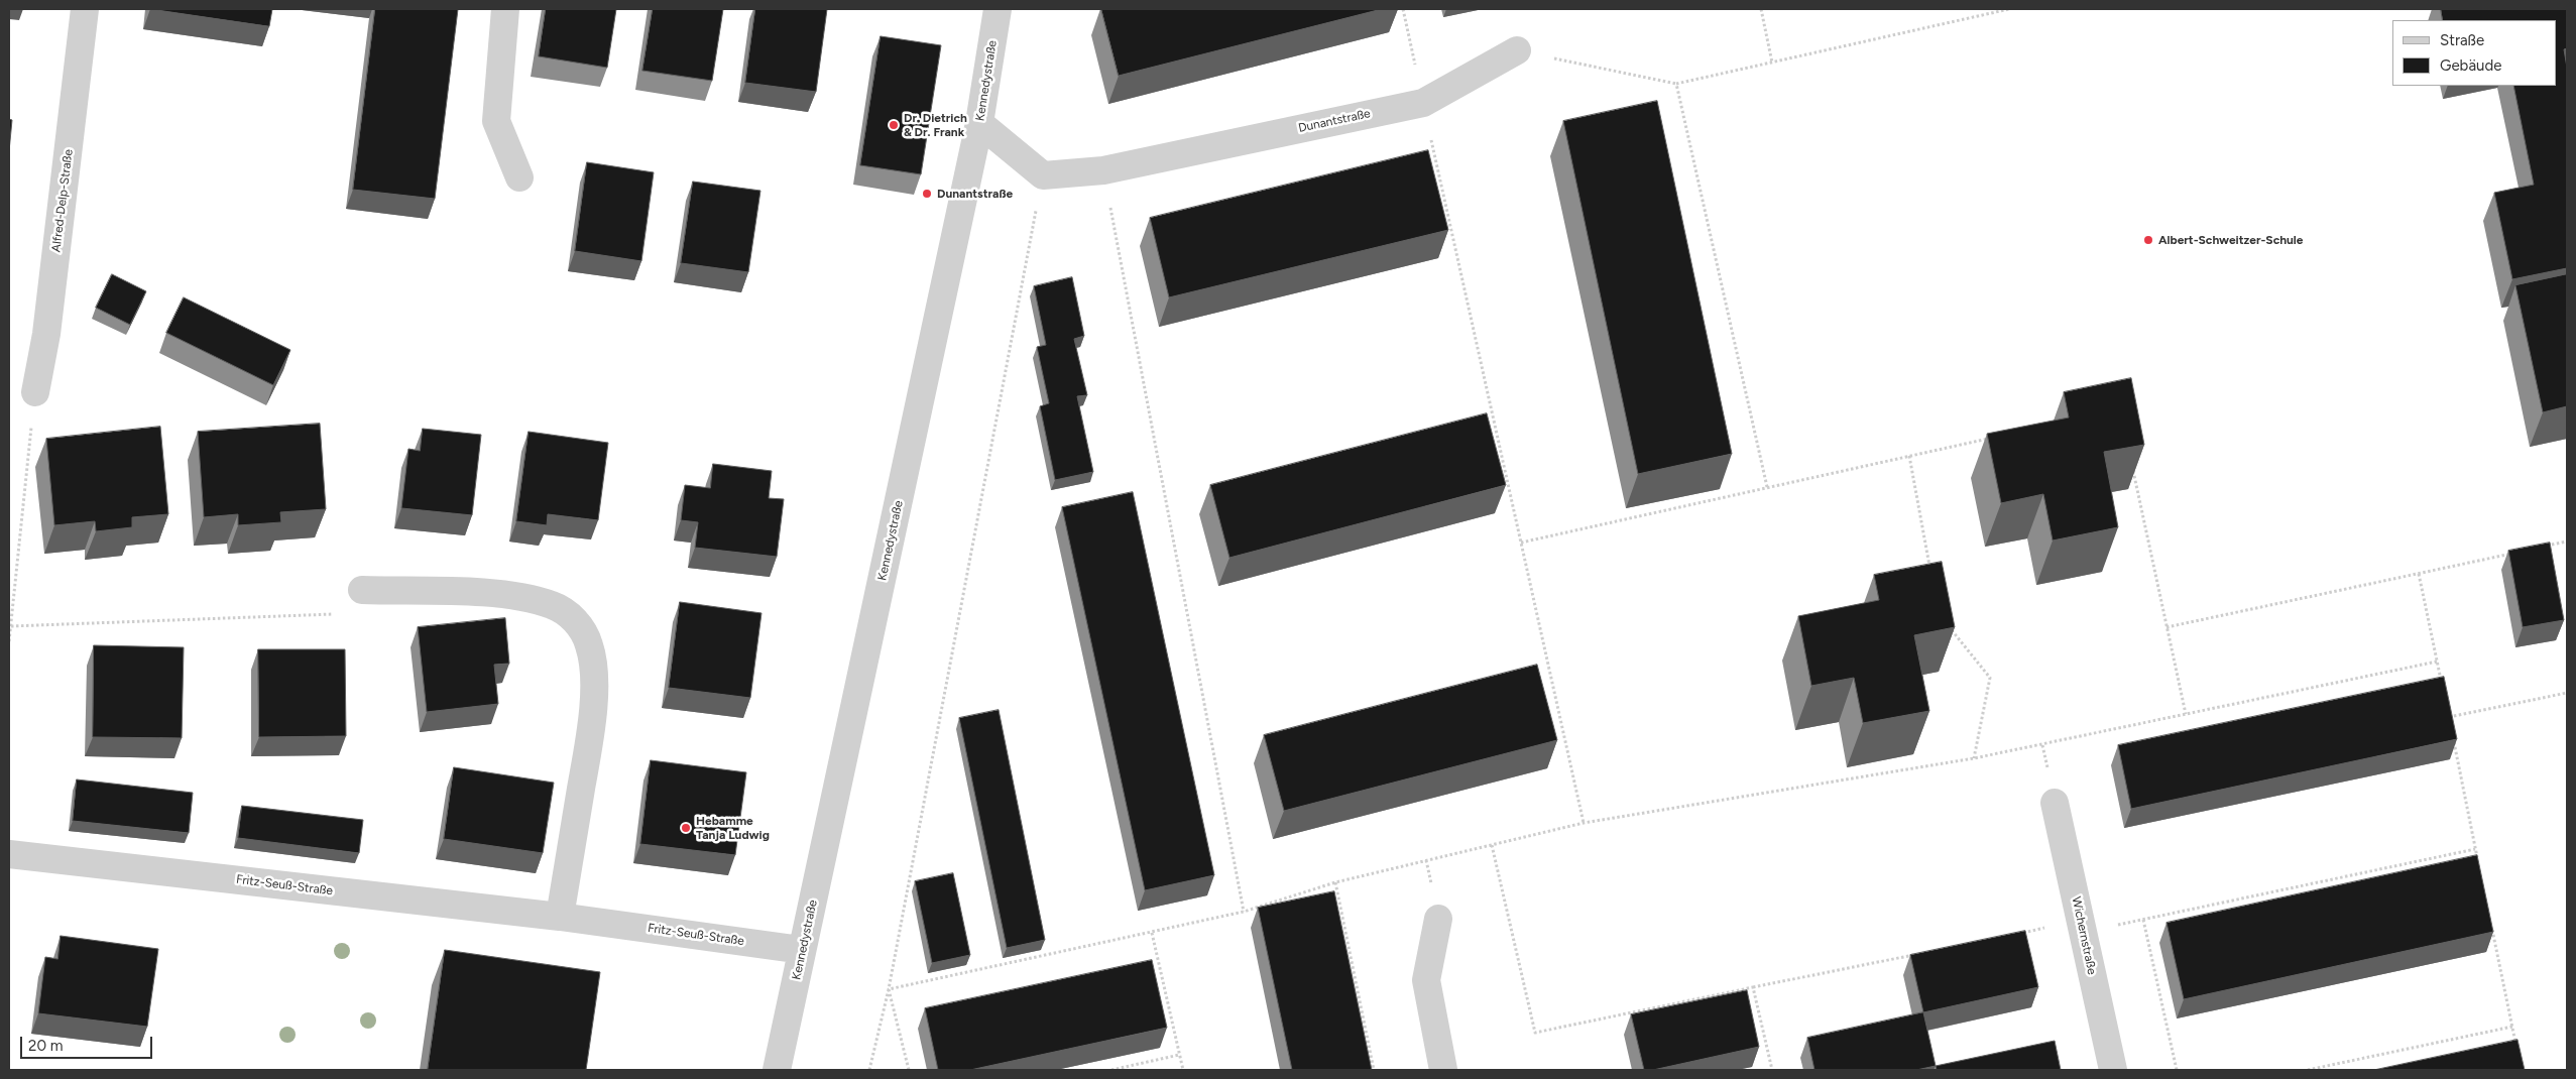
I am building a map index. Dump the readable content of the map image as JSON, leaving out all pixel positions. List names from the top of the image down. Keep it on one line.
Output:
{"streets":{"street":["Kennedystraße","Dunantstraße","Alfred-Delp-Straße","Fritz-Seuß-Straße","Wichernstraße"]},"crossings":[["Kennedystraße","Fritz-Seuß-Straße"]],"places":["Dr. Dietrich & Dr. Frank","Dunantstraße","Albert-Schweitzer-Schule","Hebamme Tanja Ludwig"],"legend":["Straße","Gebäude"],"scale_bar":"20 m"}
